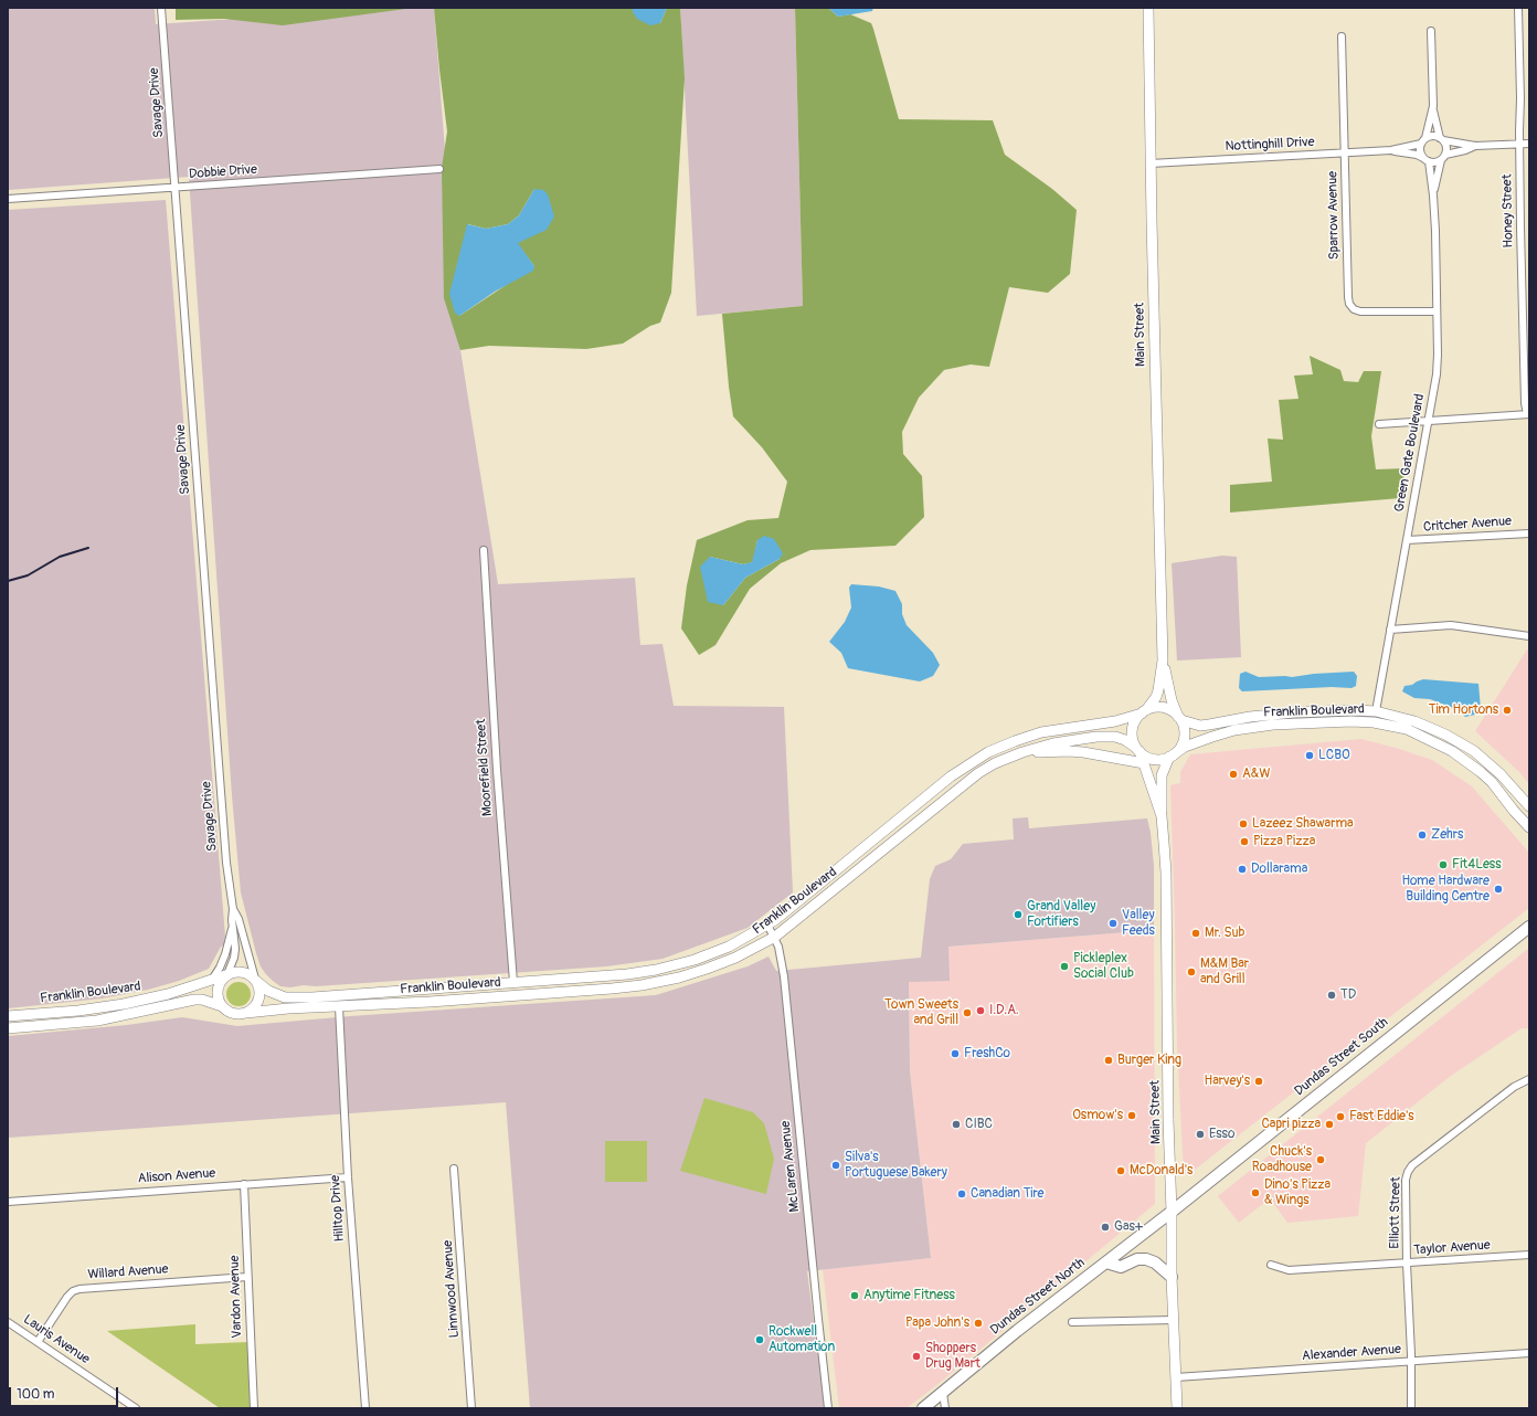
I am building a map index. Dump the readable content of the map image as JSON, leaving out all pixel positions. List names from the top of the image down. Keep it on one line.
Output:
{"streets":{"main road":["Main Street","Franklin Boulevard","Dundas Street South","Dundas Street North"],"street":["Savage Drive","Nottinghill Drive","Dobbie Drive","Honey Street","Sparrow Avenue","Green Gate Boulevard","Critcher Avenue","Moorefield Street","McLaren Avenue","Alison Avenue","Hilltop Drive","Elliott Street","Taylor Avenue","Willard Avenue","Linnwood Avenue","Vardon Avenue","Lauris Avenue","Alexander Avenue"]},"crossings":[["Savage Drive","Dobbie Drive"],["Savage Drive","Franklin Boulevard"],["Nottinghill Drive","Sparrow Avenue"],["Nottinghill Drive","Main Street"],["Nottinghill Drive","Green Gate Boulevard"],["Sparrow Avenue","Green Gate Boulevard"],["Main Street","Franklin Boulevard"],["Main Street","Dundas Street South"],["Main Street","Dundas Street North"],["Main Street","Alexander Avenue"],["Green Gate Boulevard","Critcher Avenue"],["Green Gate Boulevard","Franklin Boulevard"],["Franklin Boulevard","Moorefield Street"],["Franklin Boulevard","McLaren Avenue"],["Franklin Boulevard","Hilltop Drive"],["Dundas Street South","Dundas Street North"],["Alison Avenue","Hilltop Drive"],["Alison Avenue","Vardon Avenue"],["Elliott Street","Taylor Avenue"],["Elliott Street","Alexander Avenue"],["Willard Avenue","Vardon Avenue"],["Willard Avenue","Lauris Avenue"]],"places":["Tim Hortons","LCBO","A&W","Lazeez Shawarma","Zehrs","Pizza Pizza","Fit4Less","Dollarama","Home Hardware Building Centre","Grand Valley Fortifiers","Valley Feeds","Mr. Sub","Pickleplex Social Club","M&M Bar and Grill","TD","I.D.A.","Town Sweets and Grill","FreshCo","Burger King","Harvey's","Osmow's","Fast Eddie's","CIBC","Capri pizza","Esso","Chuck's Roadhouse","Silva's Portuguese Bakery","McDonald's","Dino's Pizza & Wings","Canadian Tire","Gas+","Anytime Fitness","Papa John's","Rockwell Automation","Shoppers Drug Mart"],"scale_bar":"100 m"}
